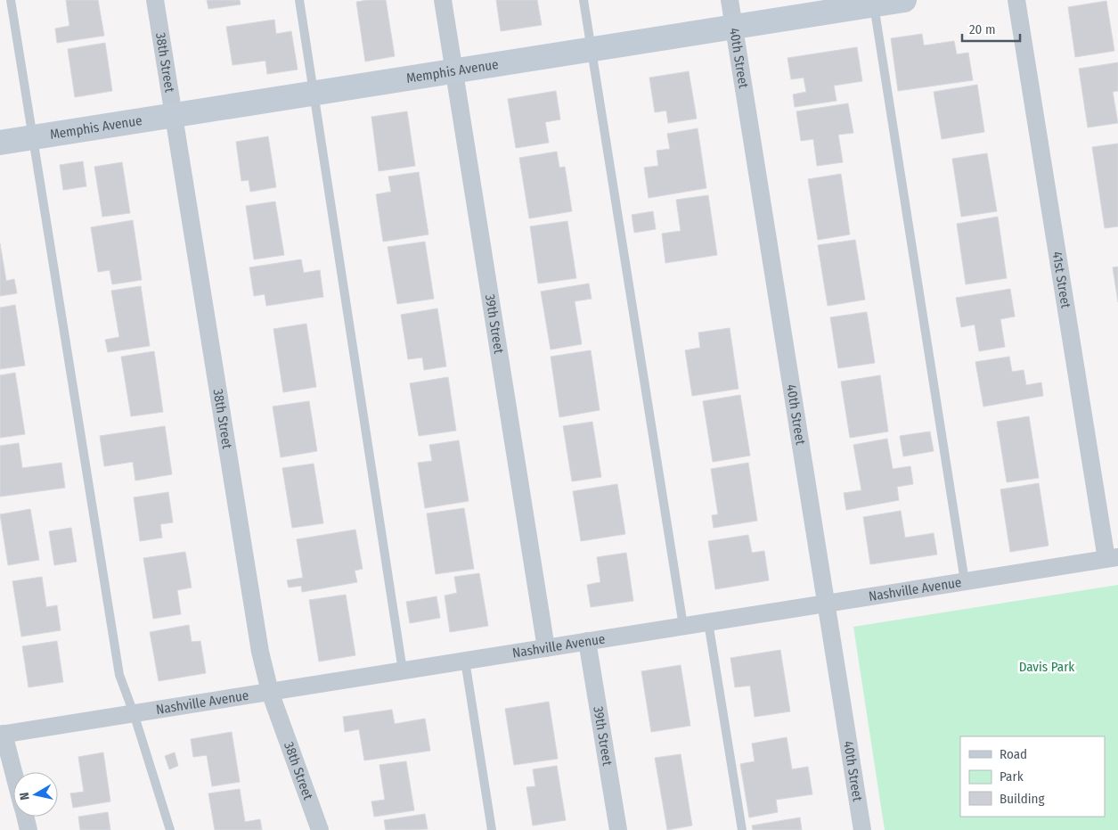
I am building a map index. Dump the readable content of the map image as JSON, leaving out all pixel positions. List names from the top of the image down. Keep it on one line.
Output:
{"streets":{"street":["40th Street","38th Street","Memphis Avenue","41st Street","39th Street","Nashville Avenue"]},"crossings":[["40th Street","Memphis Avenue"],["40th Street","Nashville Avenue"],["38th Street","Memphis Avenue"],["38th Street","Nashville Avenue"],["Memphis Avenue","39th Street"],["41st Street","Nashville Avenue"],["39th Street","Nashville Avenue"]],"parks":["Davis Park"],"legend":["Road","Park","Building"],"scale_bar":"20 m","north":"left"}
